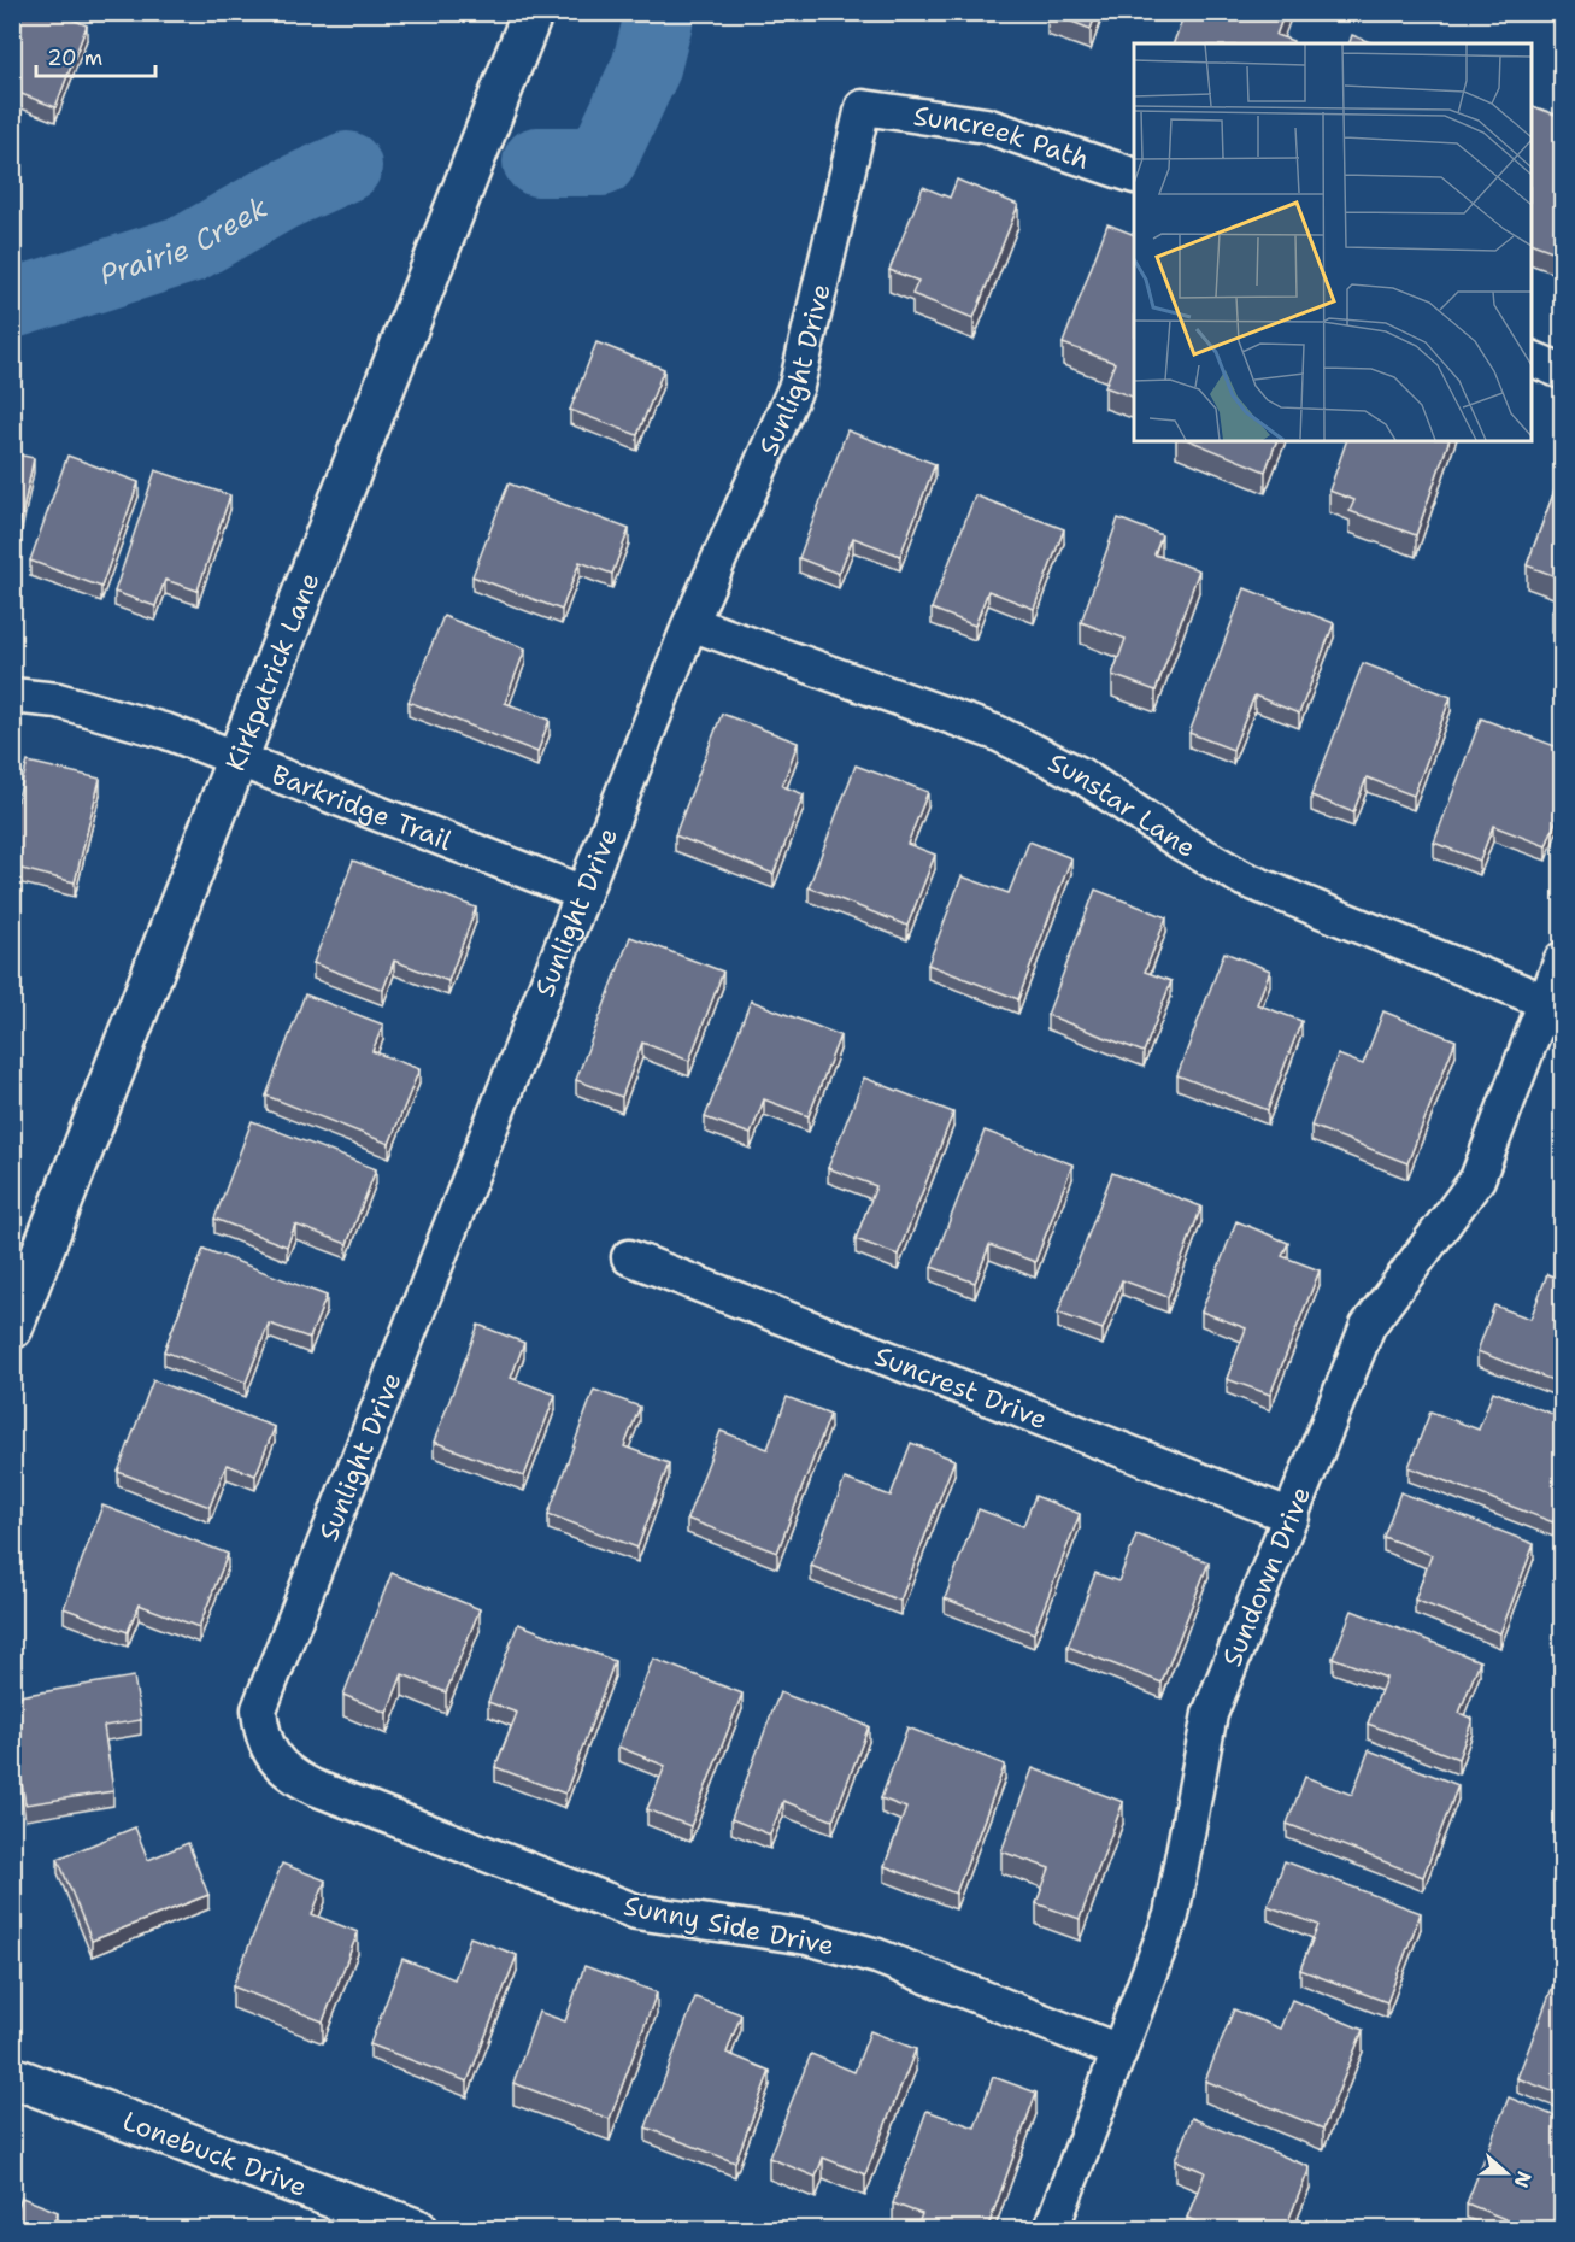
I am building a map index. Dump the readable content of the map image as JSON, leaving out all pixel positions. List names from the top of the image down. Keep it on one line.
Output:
{"streets":{"street":["Suncreek Path","Sunlight Drive","Kirkpatrick Lane","Sunstar Lane","Barkridge Trail","Suncrest Drive","Sundown Drive","Sunny Side Drive","Lonebuck Drive"]},"crossings":[["Suncreek Path","Sunlight Drive"],["Sunlight Drive","Sunstar Lane"],["Sunlight Drive","Barkridge Trail"],["Sunlight Drive","Sunny Side Drive"],["Kirkpatrick Lane","Barkridge Trail"],["Sunstar Lane","Sundown Drive"],["Suncrest Drive","Sundown Drive"],["Sundown Drive","Sunny Side Drive"]],"water":["Prairie Creek"],"scale_bar":"20 m","north":"right"}
